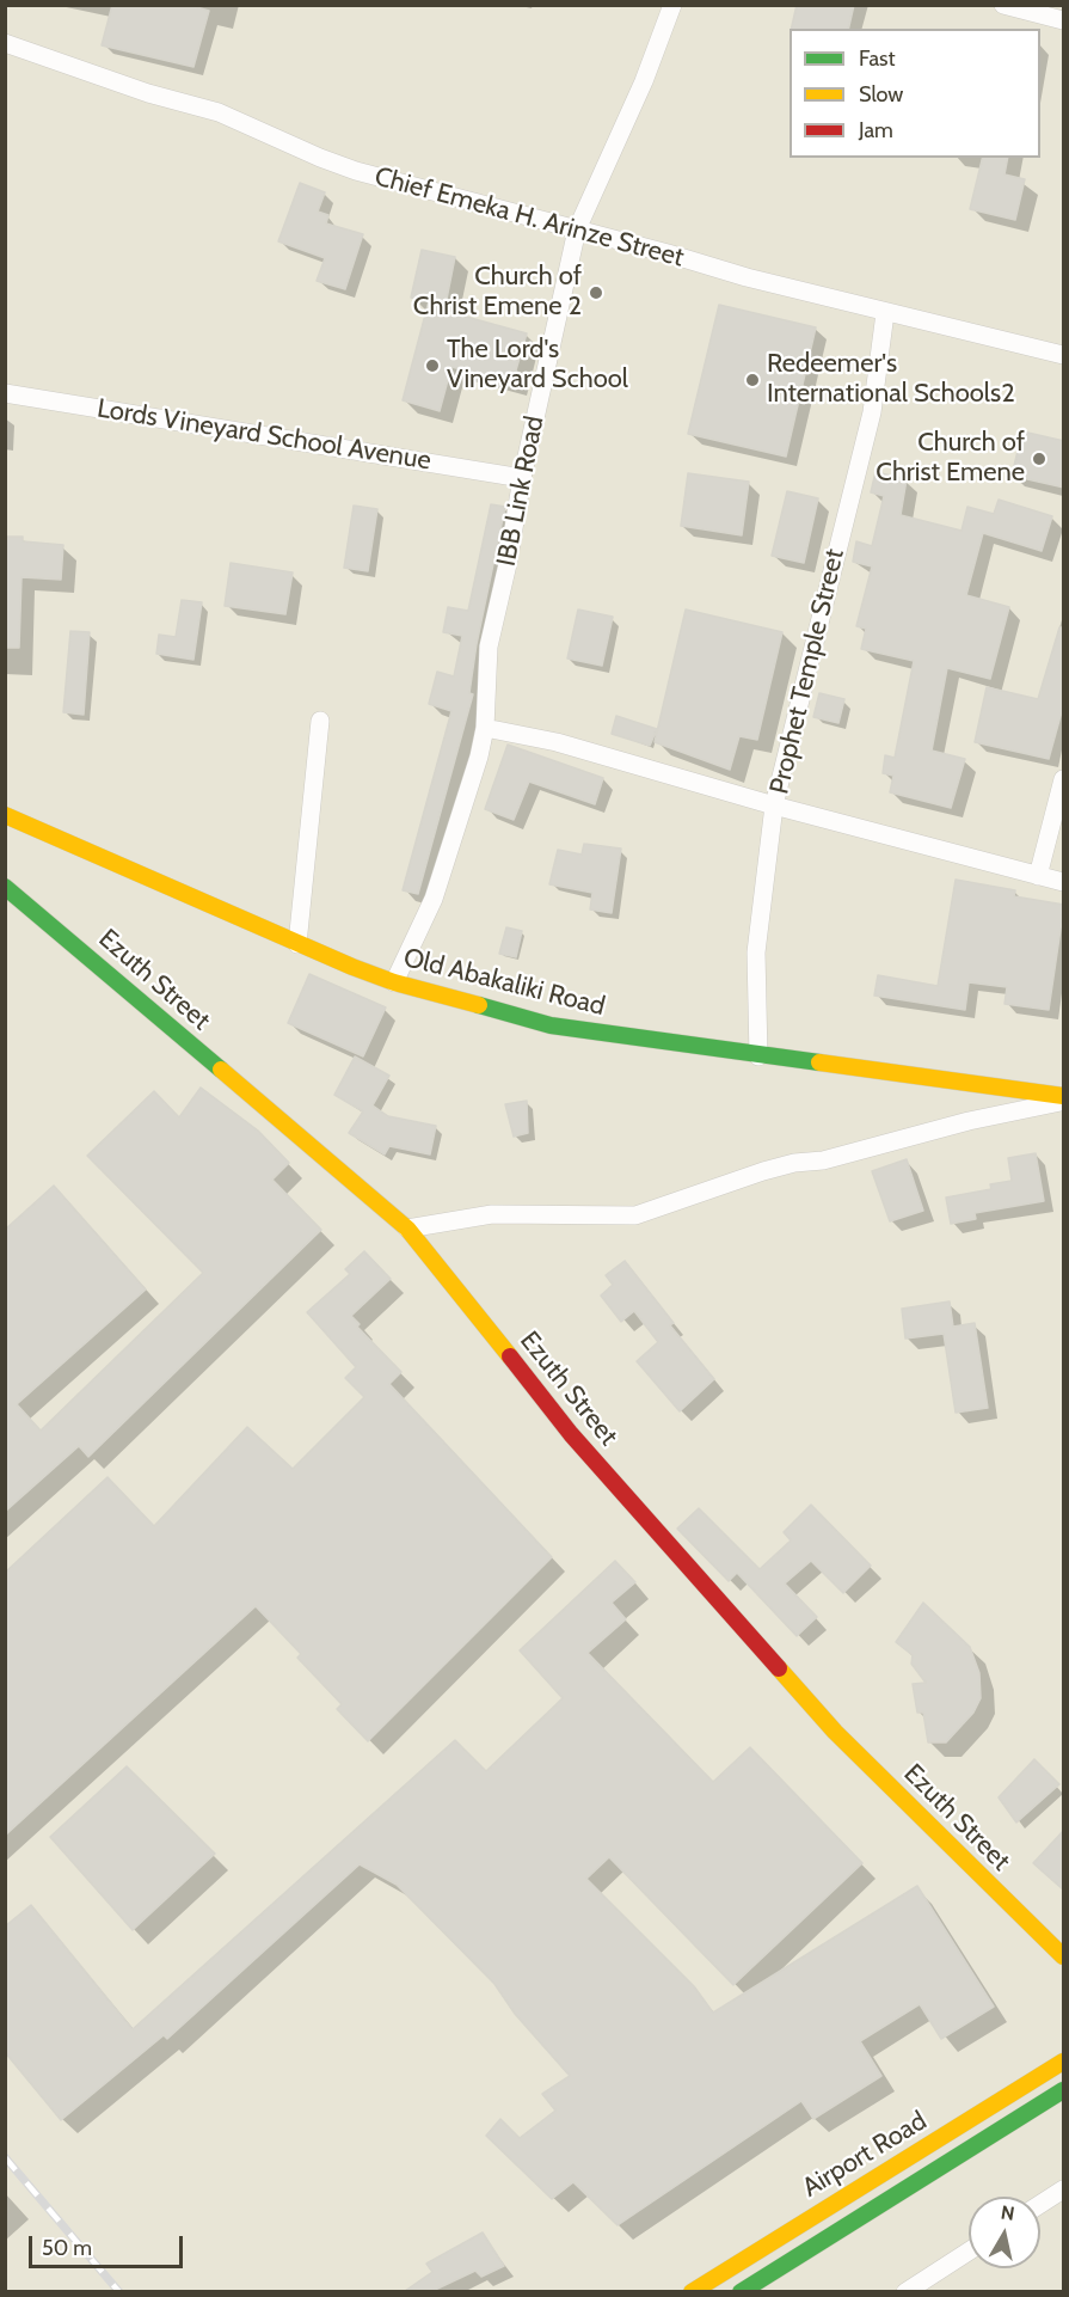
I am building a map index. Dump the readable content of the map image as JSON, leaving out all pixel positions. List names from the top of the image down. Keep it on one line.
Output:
{"streets":{"main road":["Ezuth Street","Old Abakaliki Road","Airport Road"],"street":["Chief Emeka H. Arinze Street","Lords Vineyard School Avenue","IBB Link Road","Prophet Temple Street"]},"crossings":[["Chief Emeka H. Arinze Street","IBB Link Road"],["Chief Emeka H. Arinze Street","Prophet Temple Street"],["Lords Vineyard School Avenue","IBB Link Road"],["IBB Link Road","Old Abakaliki Road"]],"places":["Church of Christ Emene 2","The Lord's Vineyard School","Redeemer's International Schools2","Church of Christ Emene"],"legend":["Fast","Slow","Jam"],"scale_bar":"50 m","north":"top"}
